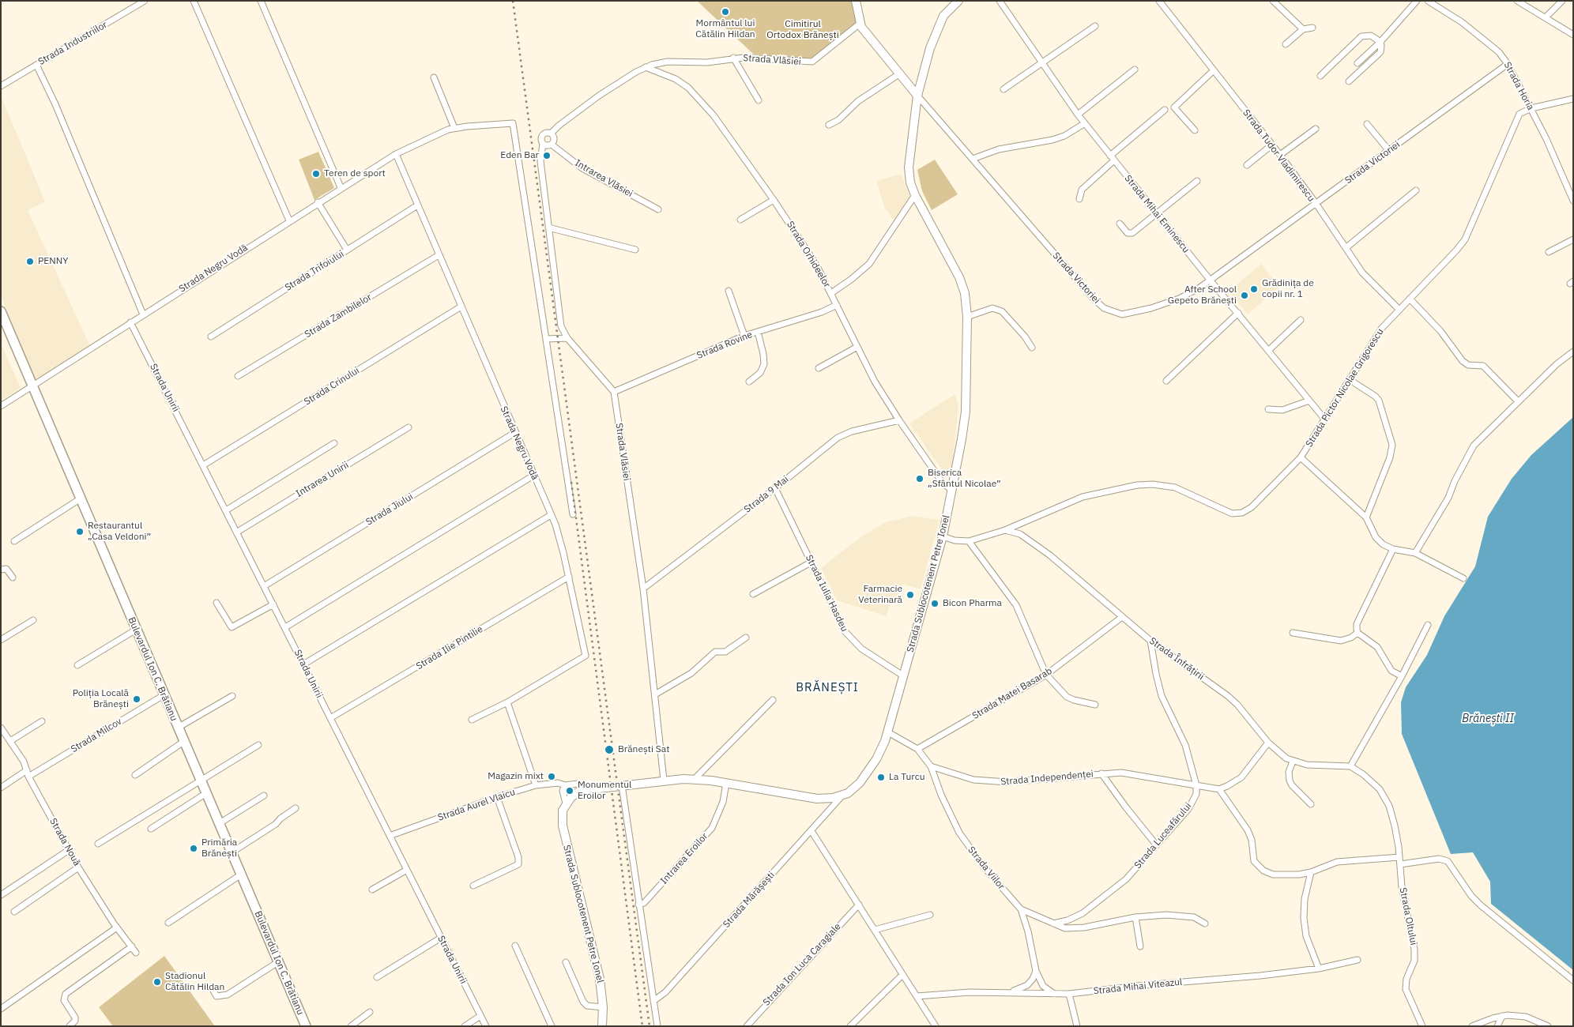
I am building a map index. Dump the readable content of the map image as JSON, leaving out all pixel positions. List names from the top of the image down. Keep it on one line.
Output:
{"streets":{"main road":["Strada Victoriei","Strada Sublocotenent Petre Ionel","Bulevardul Ion C. Brătianu"],"street":["Strada Industriilor","Strada Vlăsiei","Strada Horia","Strada Tudor Vladimirescu","Intrarea Vlăsiei","Strada Mihai Eminescu","Strada Orhideelor","Strada Negru Vodă","Strada Trifoiului","Strada Zambilelor","Strada Rovine","Strada Crinului","Strada Unirii","Strada Pictor Nicolae Grigorescu","Intrarea Unirii","Strada 9 Mai","Strada Jiului","Strada Iulia Hasdeu","Strada Ilie Pintilie","Strada Înfrățirii","Strada Matei Basarab","Strada Milcov","Strada Independenței","Strada Aurel Vlaicu","Strada Luceafărului","Strada Nouă","Intrarea Eroilor","Strada Viilor","Strada Mărășești","Strada Oltului","Strada Ion Luca Caragiale","Strada Mihai Viteazul"]},"crossings":[["Strada Vlăsiei","Strada Victoriei"],["Strada Vlăsiei","Intrarea Vlăsiei"],["Strada Vlăsiei","Strada Orhideelor"],["Strada Vlăsiei","Strada Rovine"],["Strada Vlăsiei","Strada 9 Mai"],["Strada Vlăsiei","Strada Sublocotenent Petre Ionel"],["Strada Horia","Strada Victoriei"],["Strada Horia","Strada Pictor Nicolae Grigorescu"],["Strada Tudor Vladimirescu","Strada Victoriei"],["Strada Tudor Vladimirescu","Strada Pictor Nicolae Grigorescu"],["Strada Victoriei","Strada Mihai Eminescu"],["Strada Victoriei","Strada Sublocotenent Petre Ionel"],["Strada Mihai Eminescu","Strada Pictor Nicolae Grigorescu"],["Strada Orhideelor","Strada Rovine"],["Strada Orhideelor","Strada 9 Mai"],["Strada Orhideelor","Strada Sublocotenent Petre Ionel"],["Strada Negru Vodă","Strada Trifoiului"],["Strada Negru Vodă","Strada Zambilelor"],["Strada Negru Vodă","Strada Crinului"],["Strada Negru Vodă","Strada Unirii"],["Strada Negru Vodă","Strada Jiului"],["Strada Negru Vodă","Strada Ilie Pintilie"],["Strada Negru Vodă","Bulevardul Ion C. Brătianu"],["Strada Crinului","Strada Unirii"],["Strada Unirii","Intrarea Unirii"],["Strada Unirii","Strada Jiului"],["Strada Unirii","Strada Ilie Pintilie"],["Strada Unirii","Strada Aurel Vlaicu"],["Strada Pictor Nicolae Grigorescu","Strada Înfrățirii"],["Strada 9 Mai","Strada Iulia Hasdeu"],["Strada Sublocotenent Petre Ionel","Strada Iulia Hasdeu"],["Strada Sublocotenent Petre Ionel","Strada Aurel Vlaicu"],["Strada Sublocotenent Petre Ionel","Intrarea Eroilor"],["Strada Sublocotenent Petre Ionel","Strada Mărășești"],["Strada Înfrățirii","Strada Matei Basarab"],["Strada Înfrățirii","Strada Oltului"],["Bulevardul Ion C. Brătianu","Strada Milcov"],["Strada Milcov","Strada Nouă"],["Strada Independenței","Strada Luceafărului"],["Strada Independenței","Strada Viilor"],["Strada Viilor","Strada Mihai Viteazul"]],"districts":["BRĂNEȘTI"],"water":["Brănești II"],"parks":["Cimitirul Ortodox Brănești"],"places":["Mormântul lui Cătălin Hildan","Eden Bar","Teren de sport","PENNY","Grădinița de copii nr. 1","After School Gepeto Brănești","Biserica „Sfântul Nicolae”","Restaurantul „Casa Veldoni”","Farmacie Veterinară","Bicon Pharma","Poliția Locală Brănești","Brănești Sat","Magazin mixt","La Turcu","Monumentul Eroilor","Primăria Brănești","Stadionul Cătălin Hildan"]}
